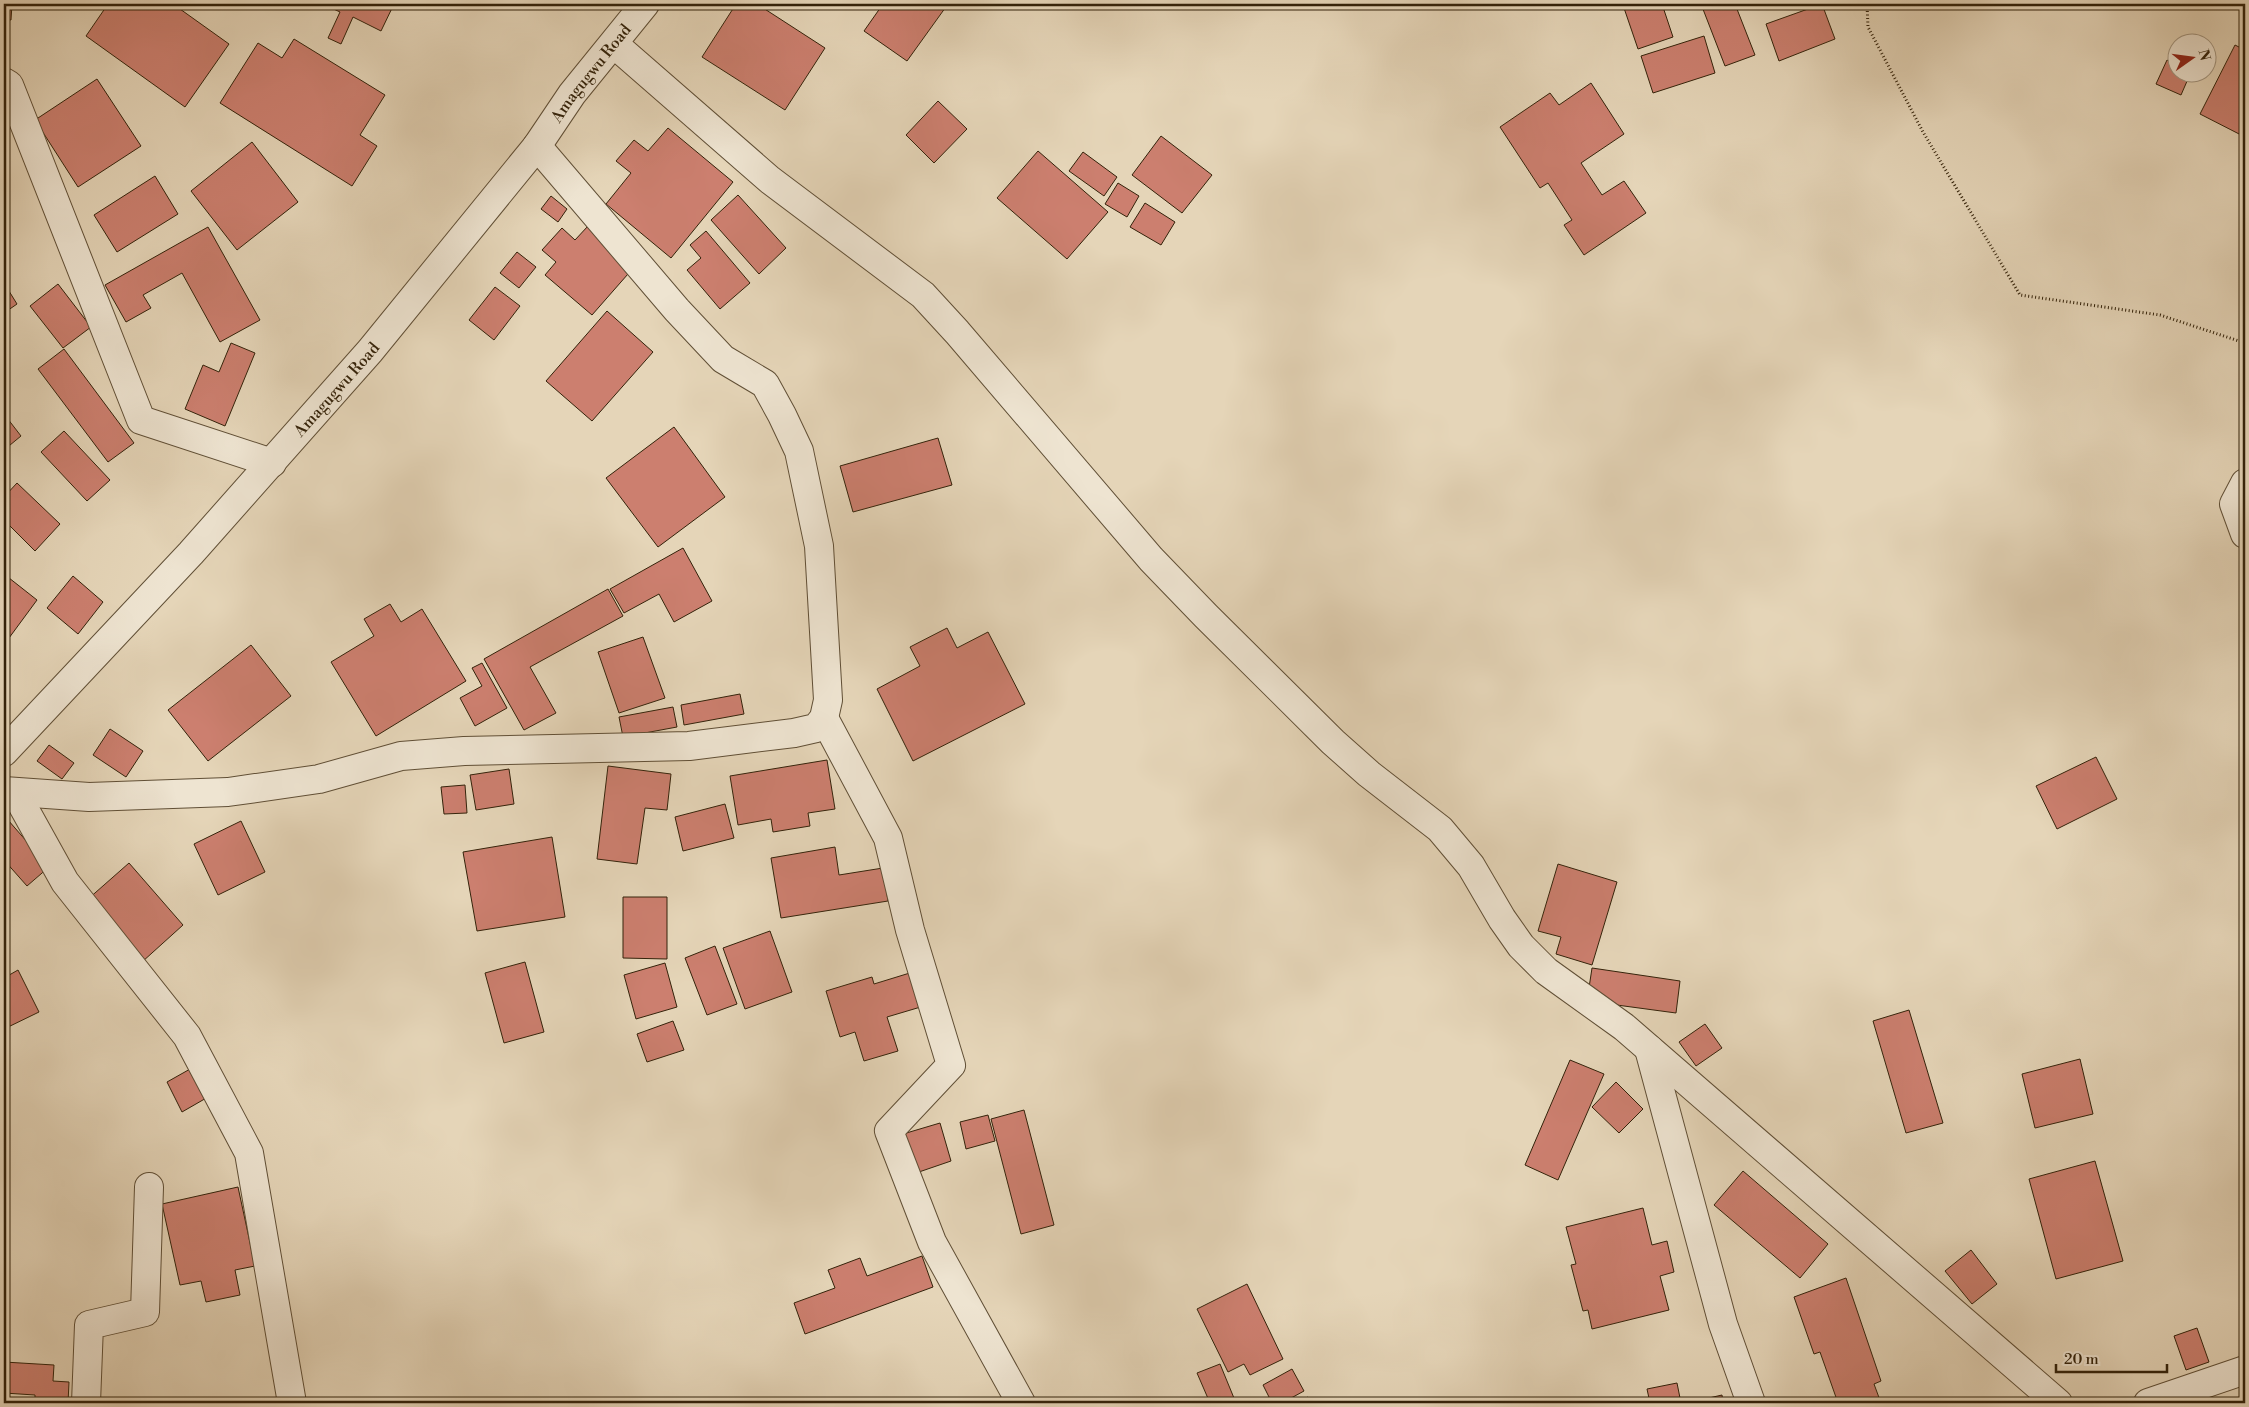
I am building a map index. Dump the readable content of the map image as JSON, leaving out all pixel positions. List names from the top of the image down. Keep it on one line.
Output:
{"streets":{"street":["Amagugwu Road"]},"scale_bar":"20 m","north":"right"}
